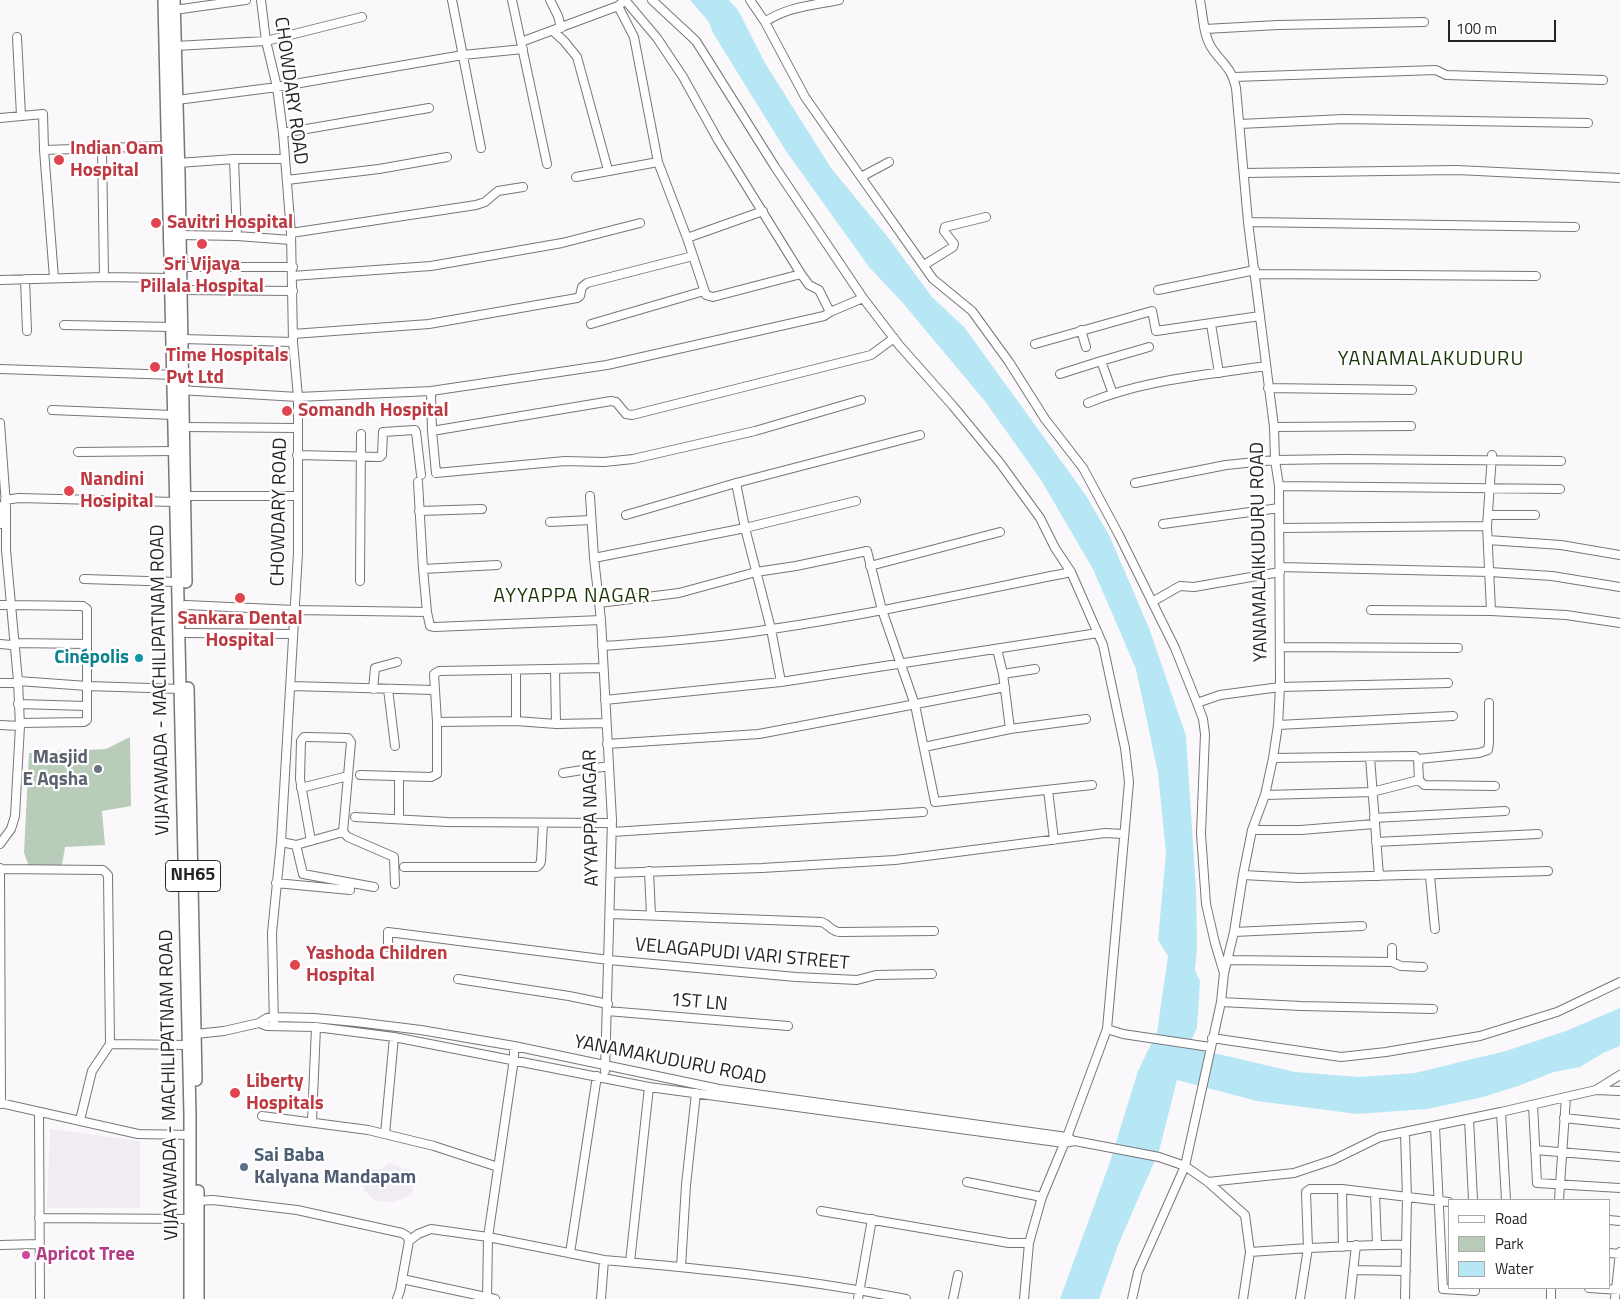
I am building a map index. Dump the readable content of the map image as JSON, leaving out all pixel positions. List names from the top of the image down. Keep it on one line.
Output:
{"streets":{"highway":["VIJAYAWADA - MACHILIPATNAM ROAD","NH65"],"street":["CHOWDARY ROAD","YANAMALAIKUDURU ROAD","AYYAPPA NAGAR","VELAGAPUDI VARI STREET","1ST LN","YANAMAKUDURU ROAD"]},"crossings":[["CHOWDARY ROAD","YANAMAKUDURU ROAD"],["VIJAYAWADA - MACHILIPATNAM ROAD","YANAMAKUDURU ROAD"],["AYYAPPA NAGAR","VELAGAPUDI VARI STREET"],["AYYAPPA NAGAR","1ST LN"],["AYYAPPA NAGAR","YANAMAKUDURU ROAD"]],"districts":["YANAMALAKUDURU","AYYAPPA NAGAR"],"places":["Indian Oam Hospital","Savitri Hospital","Sri Vijaya Pillala Hospital","Time Hospitals Pvt Ltd","Somandh Hospital","Nandini Hosipital","Sankara Dental Hospital","Cinépolis","Masjid E Aqsha","Yashoda Children Hospital","Liberty Hospitals","Sai Baba Kalyana Mandapam","Apricot Tree"],"legend":["Road","Park","Water"],"scale_bar":"100 m"}
